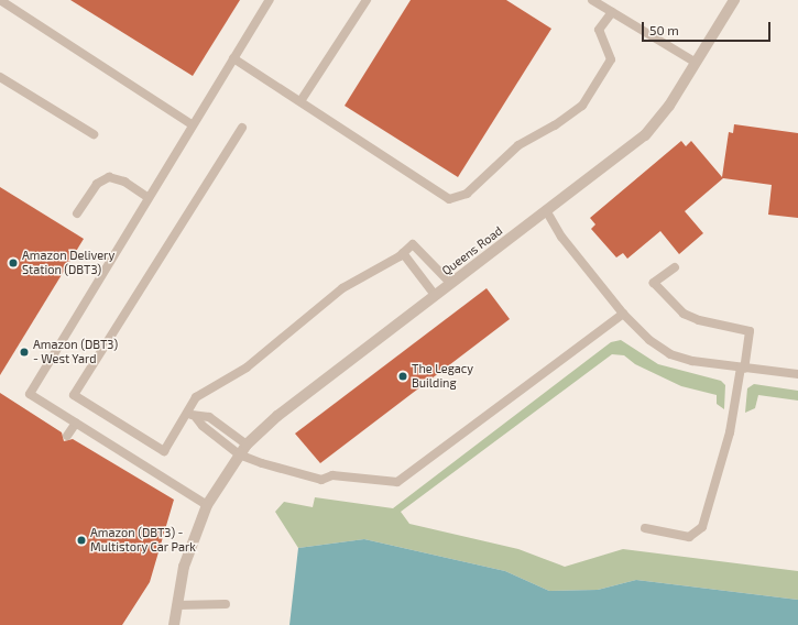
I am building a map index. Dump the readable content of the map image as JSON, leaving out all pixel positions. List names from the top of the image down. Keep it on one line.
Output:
{"streets":{"street":["Queens Road"]},"places":["Amazon Delivery Station (DBT3)","Amazon (DBT3) - West Yard","The Legacy Building","Amazon (DBT3) - Multistory Car Park"],"scale_bar":"50 m"}
